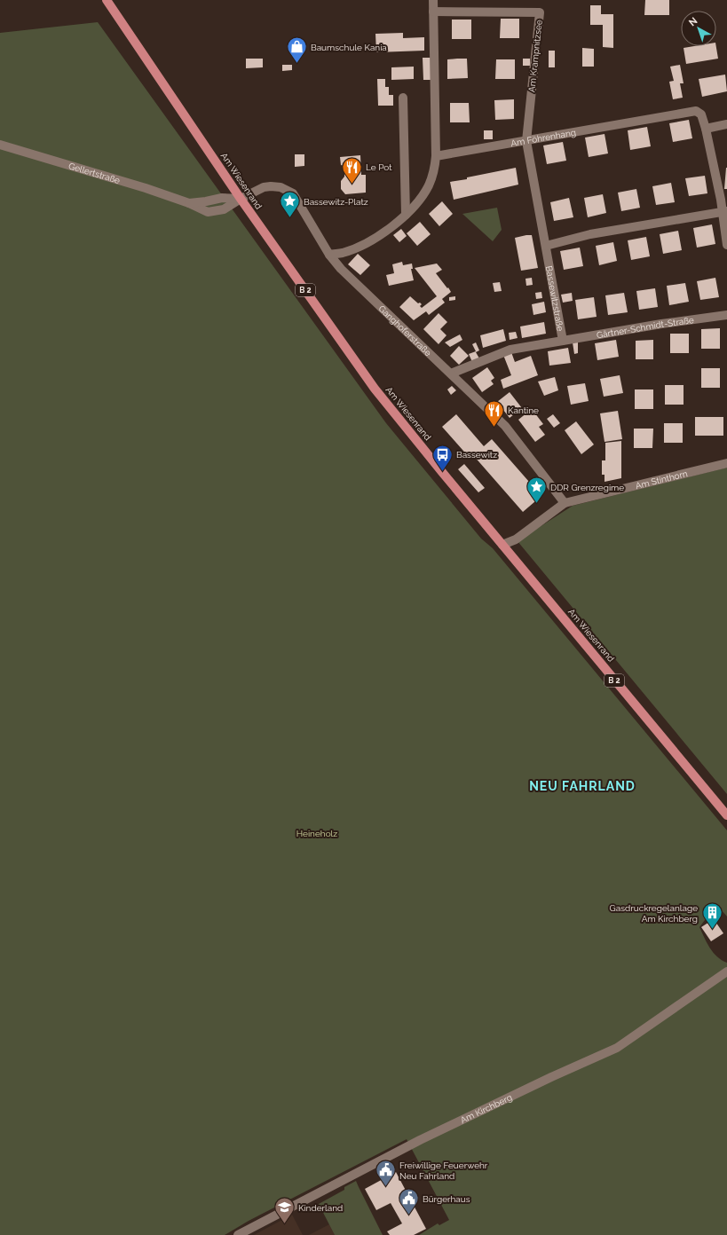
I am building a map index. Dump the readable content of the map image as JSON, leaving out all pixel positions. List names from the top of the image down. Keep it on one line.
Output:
{"streets":{"main road":["Am Wiesenrand","B 2"],"street":["Am Krampnitzsee","Am Föhrenhang","Gellertstraße","Bassewitzstraße","Gärtner-Schmidt-Straße","Ganghoferstraße","Am Stinthorn","Am Kirchberg"]},"crossings":[["Am Krampnitzsee","Am Föhrenhang"],["Am Krampnitzsee","Bassewitzstraße"],["Am Föhrenhang","Bassewitzstraße"],["Gellertstraße","Am Wiesenrand"],["Gellertstraße","Ganghoferstraße"],["Am Wiesenrand","Ganghoferstraße"],["Am Wiesenrand","Am Stinthorn"],["Bassewitzstraße","Gärtner-Schmidt-Straße"],["Bassewitzstraße","Ganghoferstraße"],["Ganghoferstraße","Am Stinthorn"]],"districts":["NEU FAHRLAND"],"parks":["Heineholz"],"places":{"shop":["Baumschule Kania"],"restaurant":["Le Pot","Kantine"],"place":["Bassewitz-Platz","DDR Grenzregime"],"bus stop":["Bassewitz"],"building":["Gasdruckregelanlage Am Kirchberg"],"public building":["Freiwillige Feuerwehr Neu Fahrland","Bürgerhaus"],"school or university":["Kinderland"]},"north":"top left"}
